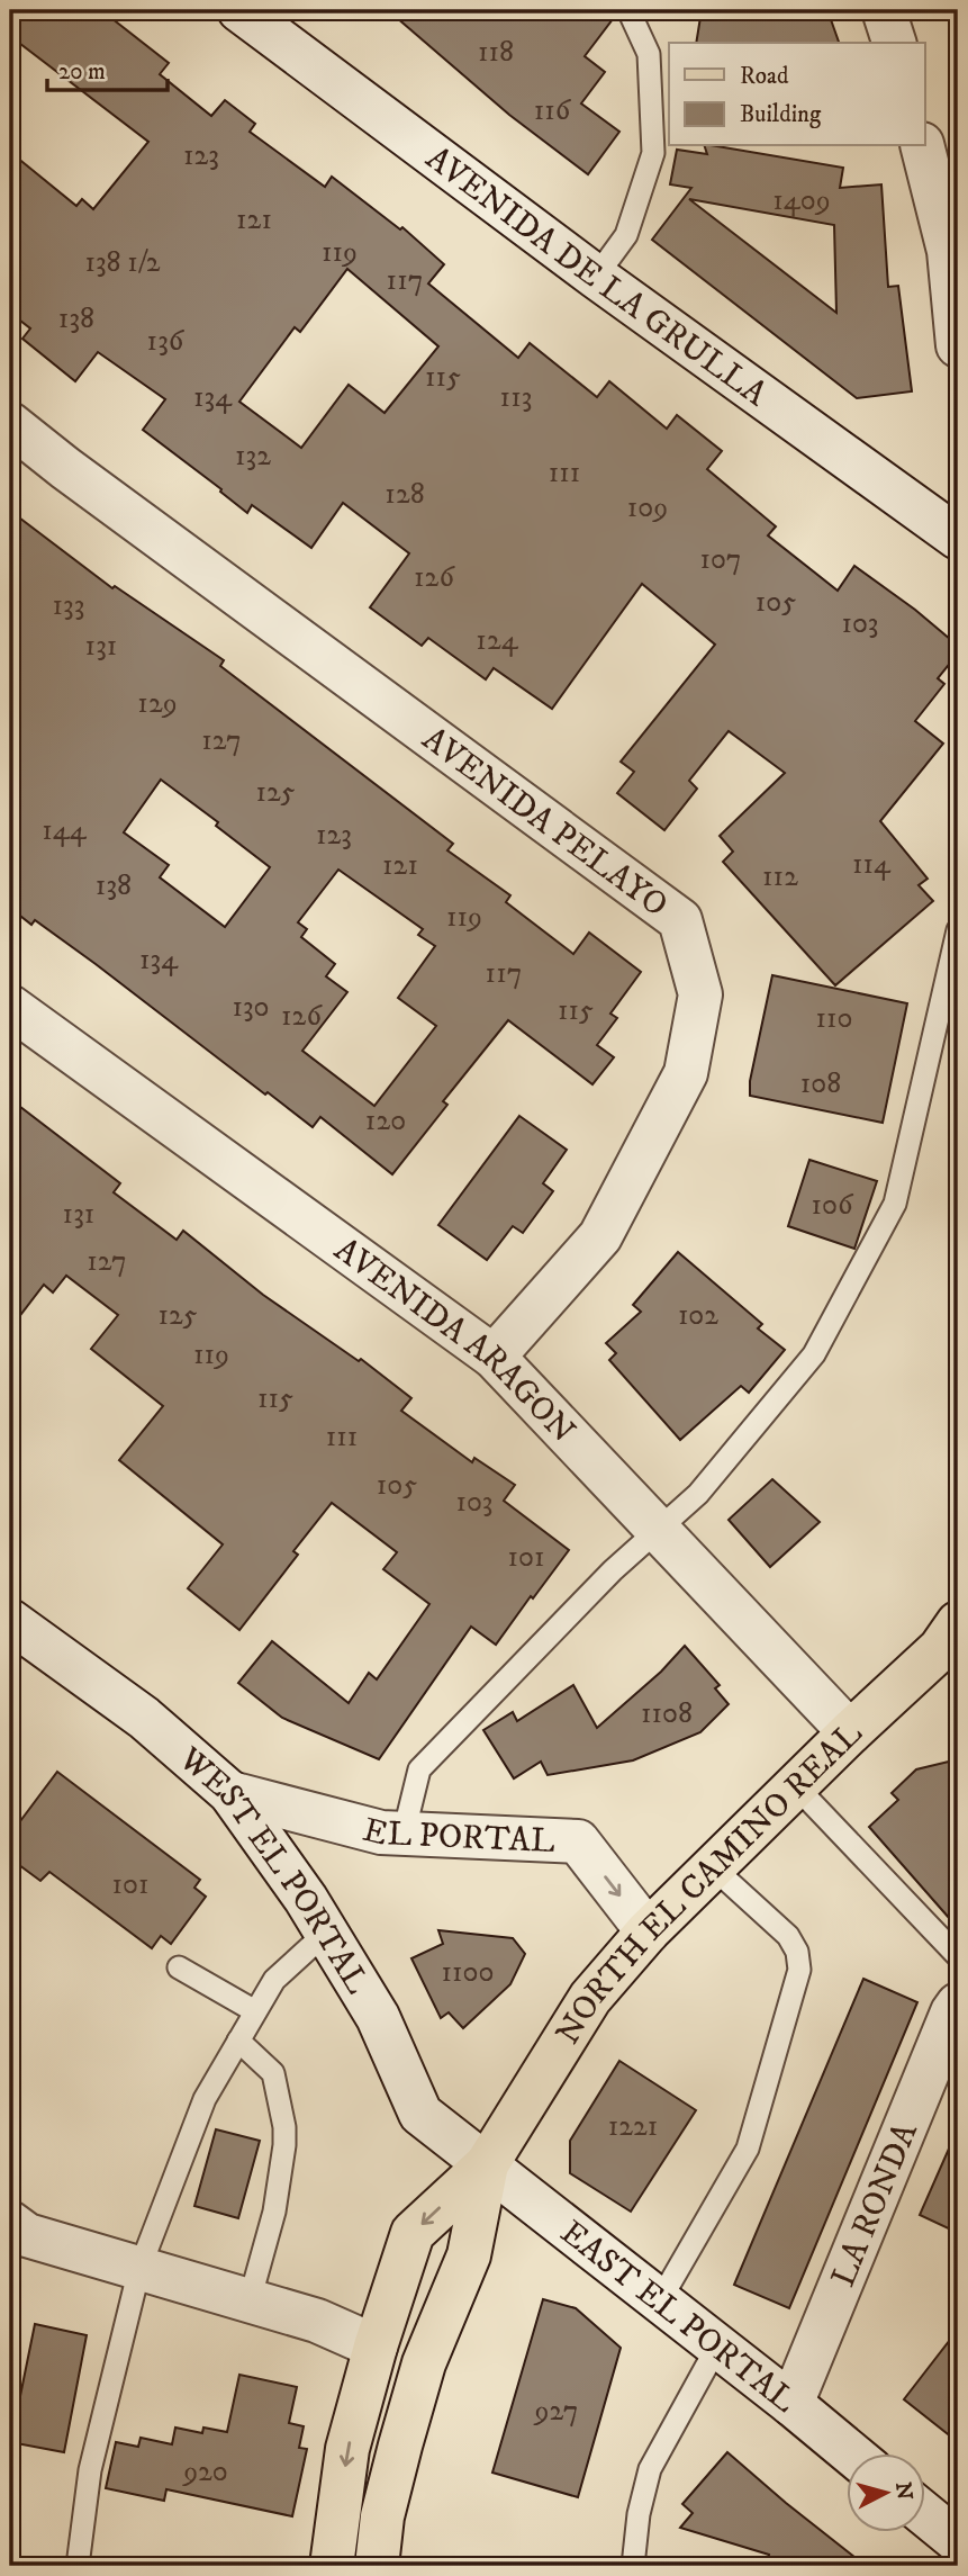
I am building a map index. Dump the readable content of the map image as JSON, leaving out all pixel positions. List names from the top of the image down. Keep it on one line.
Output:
{"streets":{"main road":["NORTH EL CAMINO REAL"],"street":["AVENIDA DE LA GRULLA","AVENIDA PELAYO","AVENIDA ARAGON","EL PORTAL","WEST EL PORTAL","LA RONDA","EAST EL PORTAL"]},"crossings":[["AVENIDA PELAYO","AVENIDA ARAGON"],["AVENIDA ARAGON","NORTH EL CAMINO REAL"],["EL PORTAL","WEST EL PORTAL"],["EL PORTAL","NORTH EL CAMINO REAL"],["WEST EL PORTAL","NORTH EL CAMINO REAL"],["WEST EL PORTAL","EAST EL PORTAL"],["NORTH EL CAMINO REAL","EAST EL PORTAL"],["LA RONDA","EAST EL PORTAL"]],"one_way":["EL PORTAL"],"house_numbers":["118","116","123","1409","121","119","138 1/2","117","138","136","115","134","113","132","111","128","109","107","126","105","133","103","124","131","129","127","125","144","123","114","121","112","138","119","134","117","130","115","126","110","108","120","106","131","127","125","102","119","115","111","105","103","101","1108","101","1100","1221","927","920"],"legend":["Road","Building"],"scale_bar":"20 m","north":"right"}
